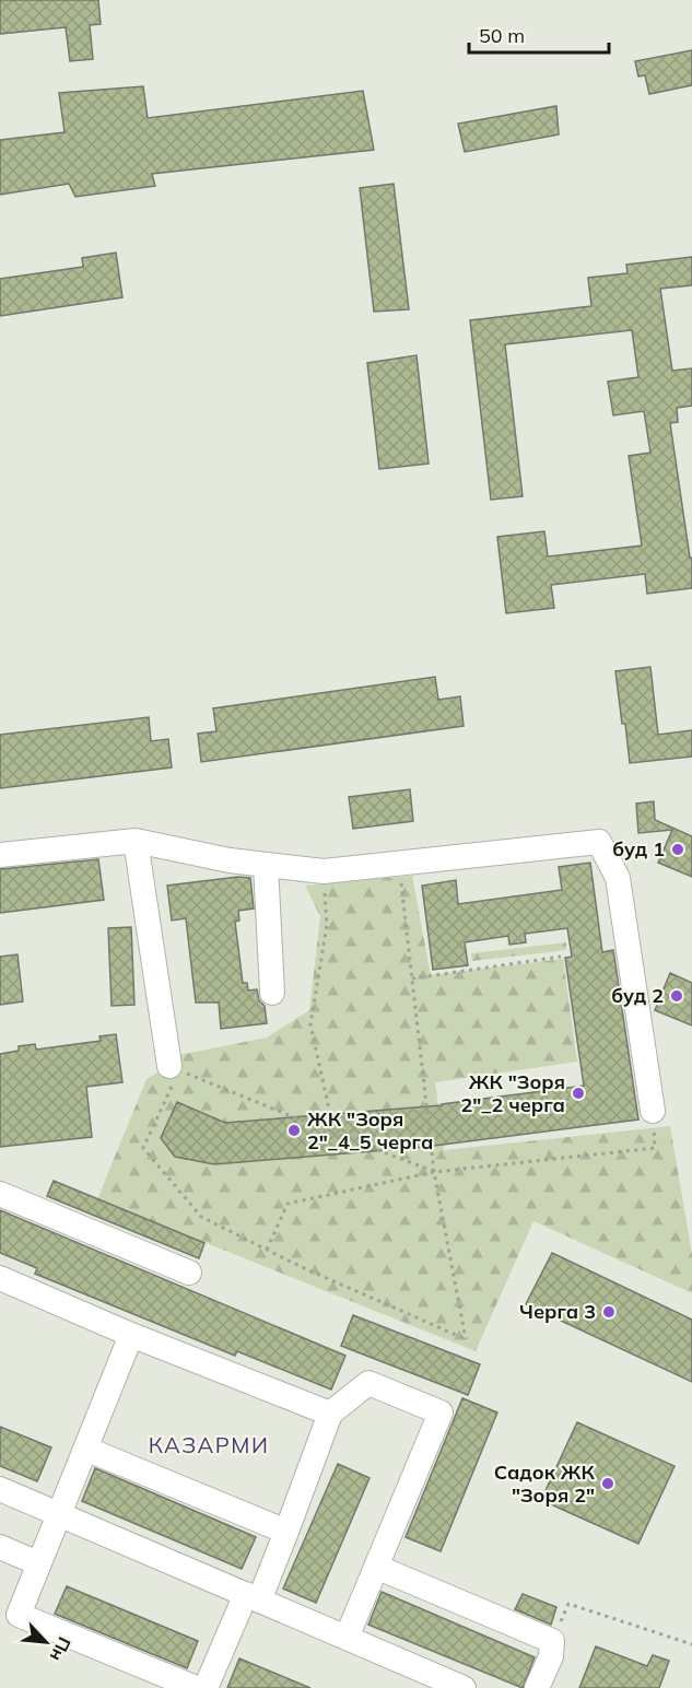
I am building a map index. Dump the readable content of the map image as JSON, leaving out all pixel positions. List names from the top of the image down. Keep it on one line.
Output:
{"districts":["КАЗАРМИ"],"places":["буд 1","буд 2","ЖК \"Зоря 2\"_2 черга","ЖК \"Зоря 2\"_4_5 черга","Черга 3","Садок ЖК \"Зоря 2\""],"scale_bar":"50 m","north":"bottom right"}
